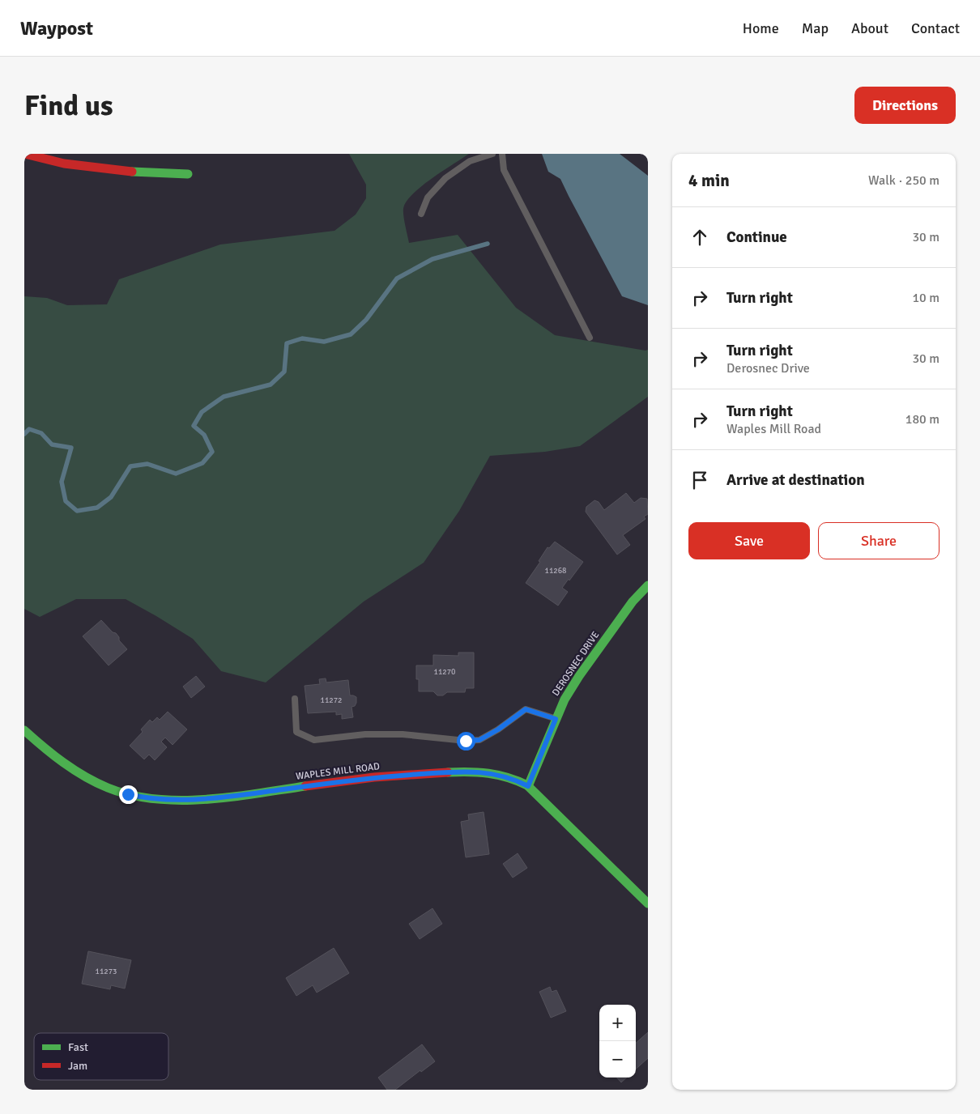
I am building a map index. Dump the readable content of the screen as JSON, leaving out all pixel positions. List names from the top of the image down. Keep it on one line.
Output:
{"streets":{"main road":["DEROSNEC DRIVE","WAPLES MILL ROAD"]},"crossings":[["DEROSNEC DRIVE","WAPLES MILL ROAD"]],"house_numbers":["11268","11270","11272","11273"],"legend":["Fast","Jam"],"page":{"header":"Waypost","nav":["Home","Map","About","Contact"],"buttons":["Directions",["Save","Share"]],"title":"Find us","heading":["4 min","Walk · 250 m"],"list":[["Continue","30 m"],["Turn right","10 m"],["Turn right","Derosnec Drive","30 m"],["Turn right","Waples Mill Road","180 m"],"Arrive at destination"],"map_buttons":["+","−"]}}
